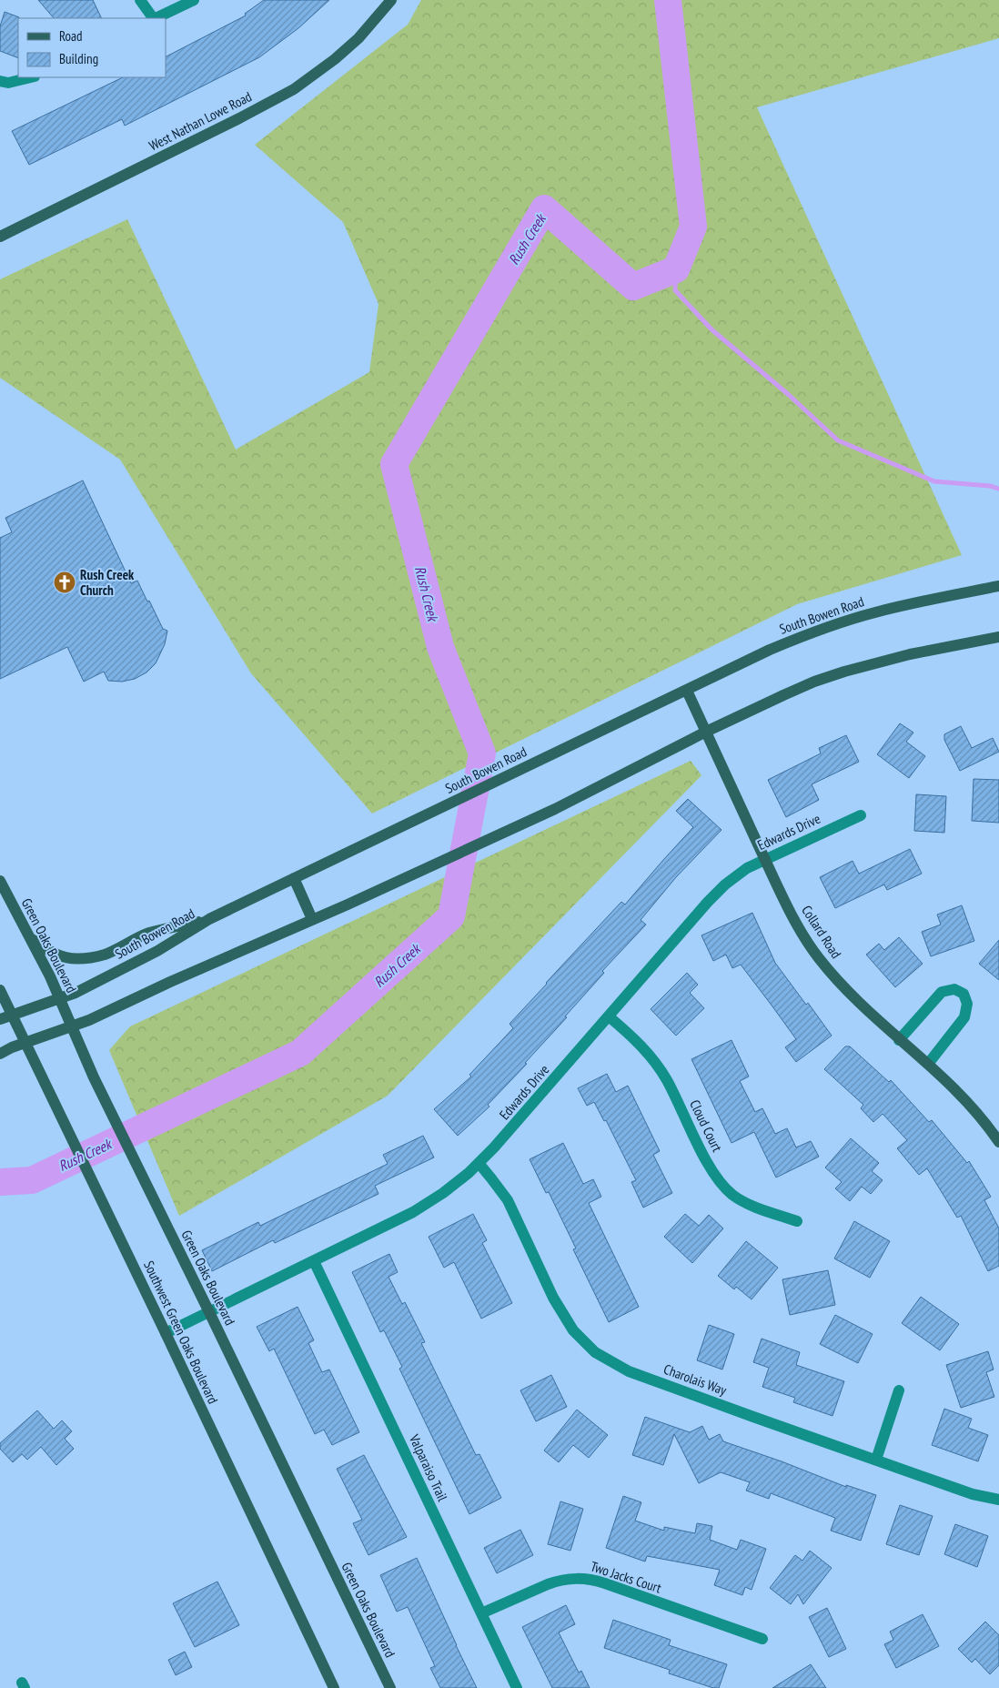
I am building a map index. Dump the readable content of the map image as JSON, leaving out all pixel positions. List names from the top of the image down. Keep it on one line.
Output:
{"streets":{"main road":["West Nathan Lowe Road","South Bowen Road","Collard Road","Green Oaks Boulevard","Southwest Green Oaks Boulevard"],"street":["Edwards Drive","Cloud Court","Charolais Way","Valparaiso Trail","Two Jacks Court"]},"crossings":[["South Bowen Road","Collard Road"],["South Bowen Road","Green Oaks Boulevard"],["South Bowen Road","Southwest Green Oaks Boulevard"],["Edwards Drive","Collard Road"],["Edwards Drive","Green Oaks Boulevard"],["Edwards Drive","Cloud Court"],["Edwards Drive","Southwest Green Oaks Boulevard"],["Edwards Drive","Charolais Way"],["Edwards Drive","Valparaiso Trail"],["Valparaiso Trail","Two Jacks Court"]],"water":["Rush Creek"],"places":{"church":["Rush Creek Church"]},"legend":["Road","Building"]}
